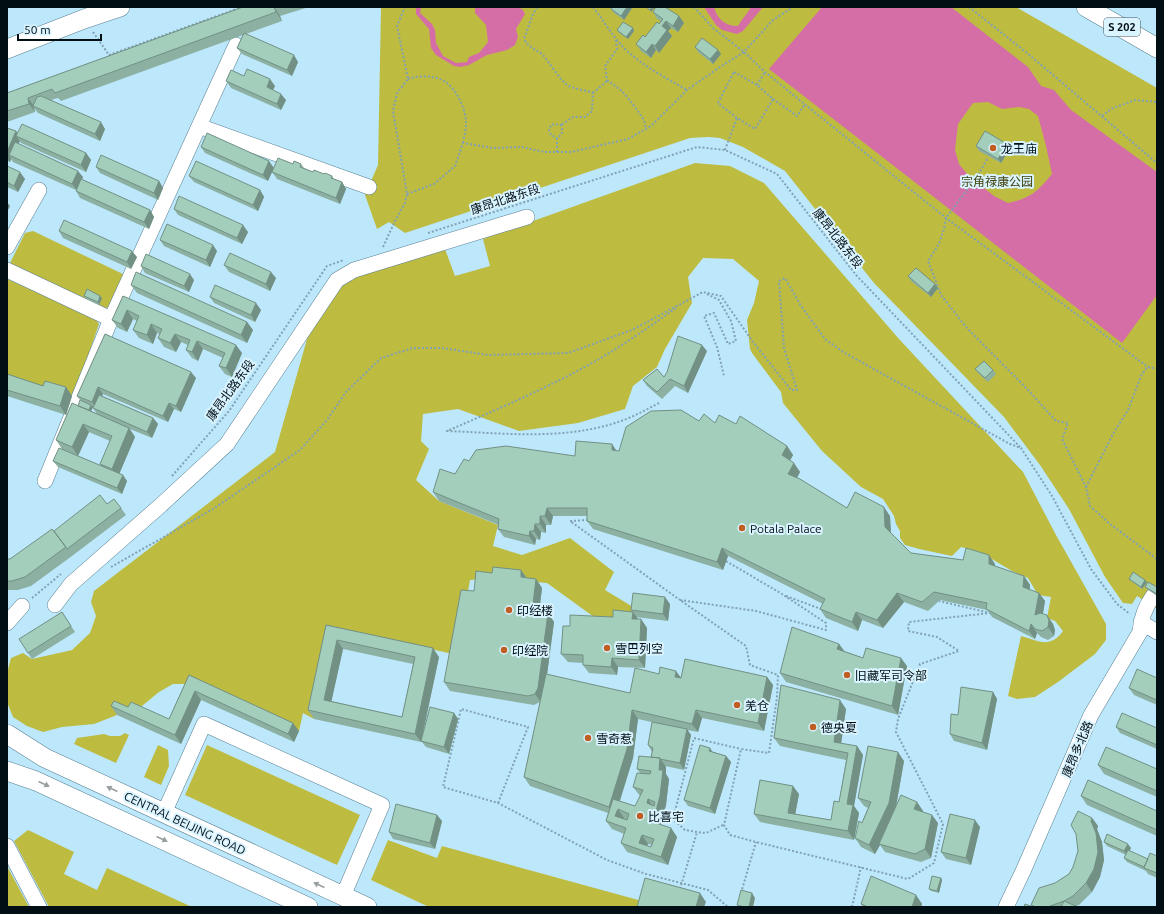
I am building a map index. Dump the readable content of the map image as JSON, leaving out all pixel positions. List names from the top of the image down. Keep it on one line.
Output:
{"streets":{"main road":["S 202","CENTRAL BEIJING ROAD"],"street":["康昂多北路"],"path":["康昂北路东段"]},"crossings":[["康昂北路东段","康昂多北路"]],"parks":["宗角禄康公园"],"places":["龙王庙","Potala Palace","印经楼","雪巴列空","印经院","旧藏军司令部","羌仓","德央夏","雪奇惹","比喜宅"],"scale_bar":"50 m"}
